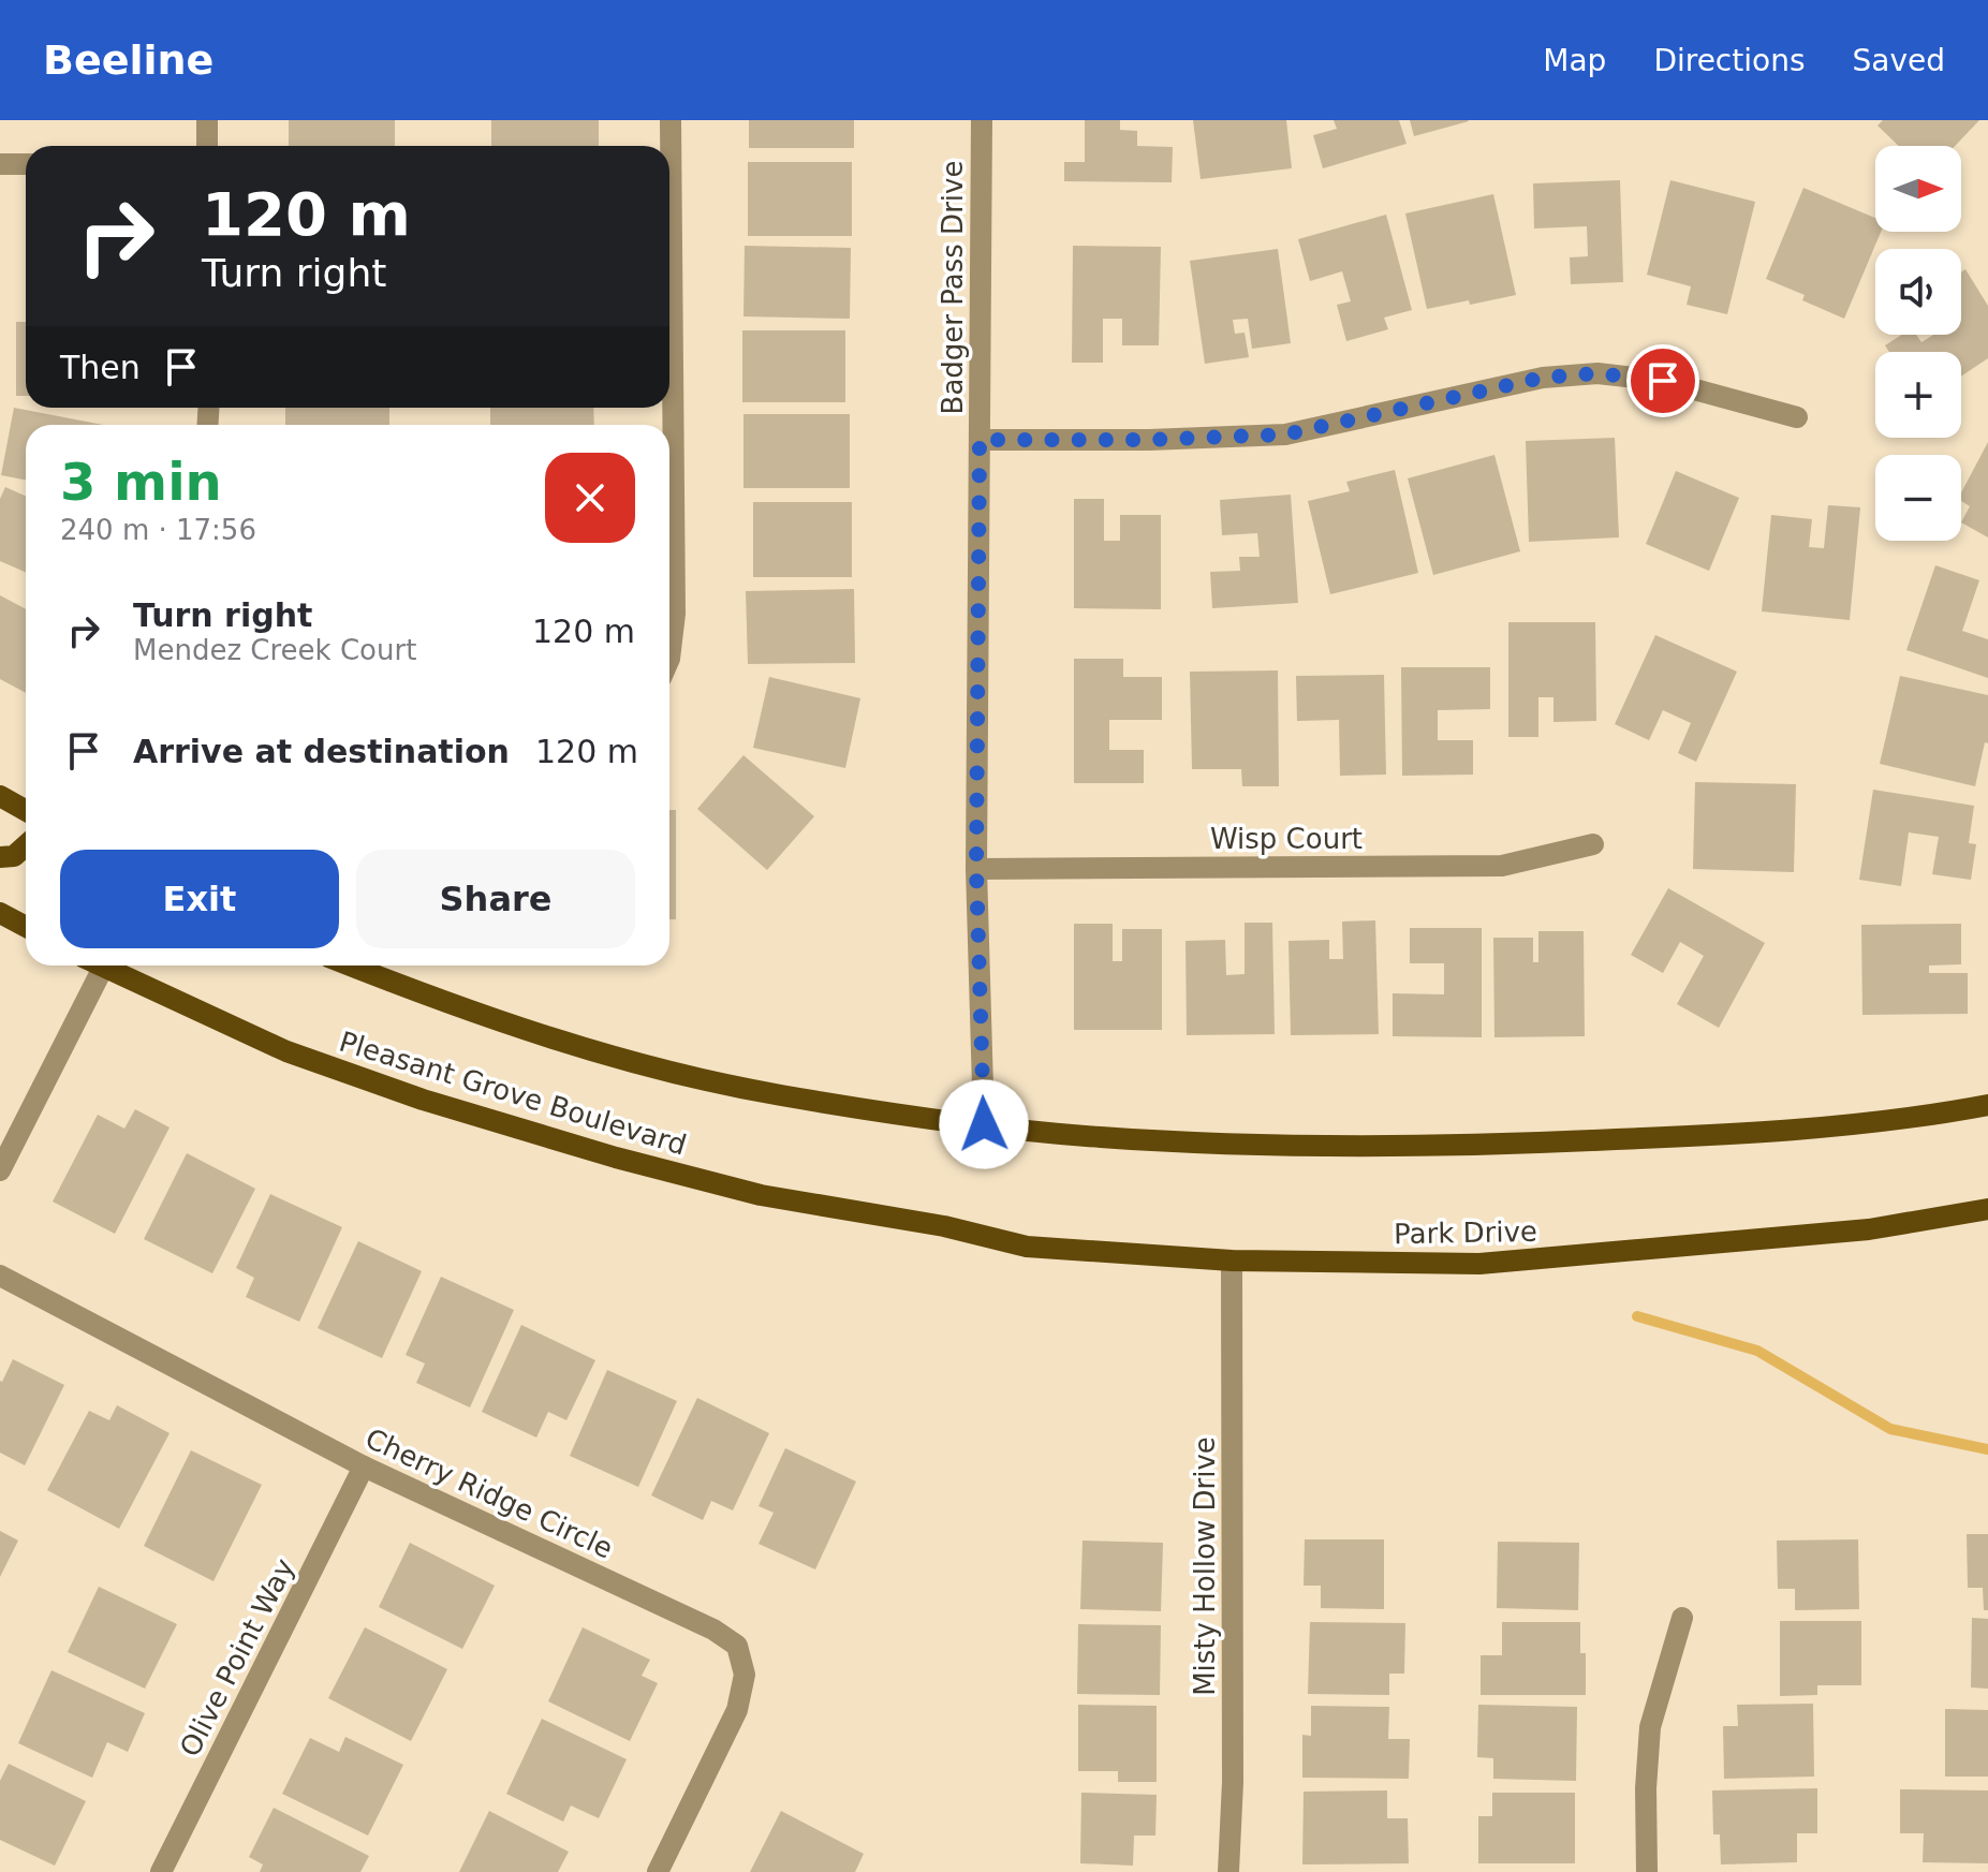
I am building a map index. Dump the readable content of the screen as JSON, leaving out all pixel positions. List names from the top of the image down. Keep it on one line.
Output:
{"streets":{"main road":["Pleasant Grove Boulevard","Park Drive"],"street":["Badger Pass Drive","Wisp Court","Cherry Ridge Circle","Misty Hollow Drive","Olive Point Way"]},"crossings":[["Badger Pass Drive","Wisp Court"],["Pleasant Grove Boulevard","Park Drive"],["Park Drive","Misty Hollow Drive"],["Cherry Ridge Circle","Olive Point Way"]],"north":"right","page":{"header":"Beeline","nav":["Map","Directions","Saved"],"map_buttons":["+","−"],"turn":["120 m","Turn right"],"then":"Then","heading":["3 min","240 m · 17:56"],"list":[{"name":"Turn right","note":"Mendez Creek Court","value":"120 m"},{"name":"Arrive at destination","value":"120 m"}],"buttons":["Exit","Share"]}}
